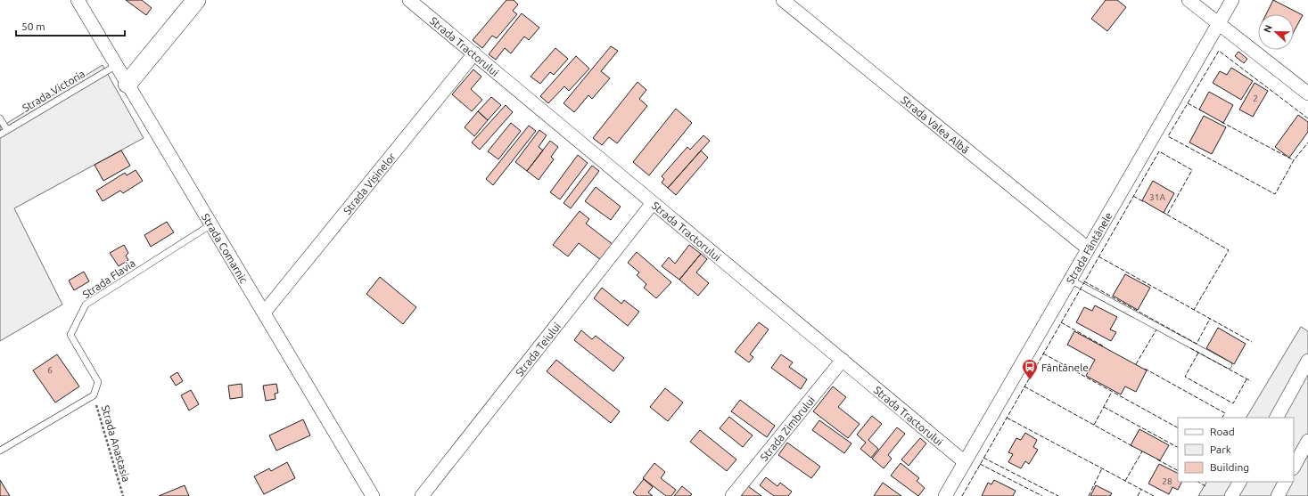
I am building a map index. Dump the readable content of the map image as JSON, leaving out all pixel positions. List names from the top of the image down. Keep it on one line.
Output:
{"streets":{"street":["Strada Tractorului","Strada Valea Albă","Strada Vișinelor","Strada Fântânele","Strada Comarnic","Strada Teiului","Strada Zimbrului"],"lane":["Strada Victoria","Strada Flavia"],"path":["Strada Anastasia"]},"crossings":[["Strada Tractorului","Strada Vișinelor"],["Strada Tractorului","Strada Fântânele"],["Strada Tractorului","Strada Teiului"],["Strada Tractorului","Strada Zimbrului"],["Strada Victoria","Strada Comarnic"],["Strada Valea Albă","Strada Fântânele"],["Strada Vișinelor","Strada Comarnic"],["Strada Comarnic","Strada Flavia"],["Strada Flavia","Strada Anastasia"]],"places":{"bus stop":["Fântânele"]},"house_numbers":["2","31A","6","28"],"legend":["Road","Park","Building"],"scale_bar":"50 m","north":"left"}
